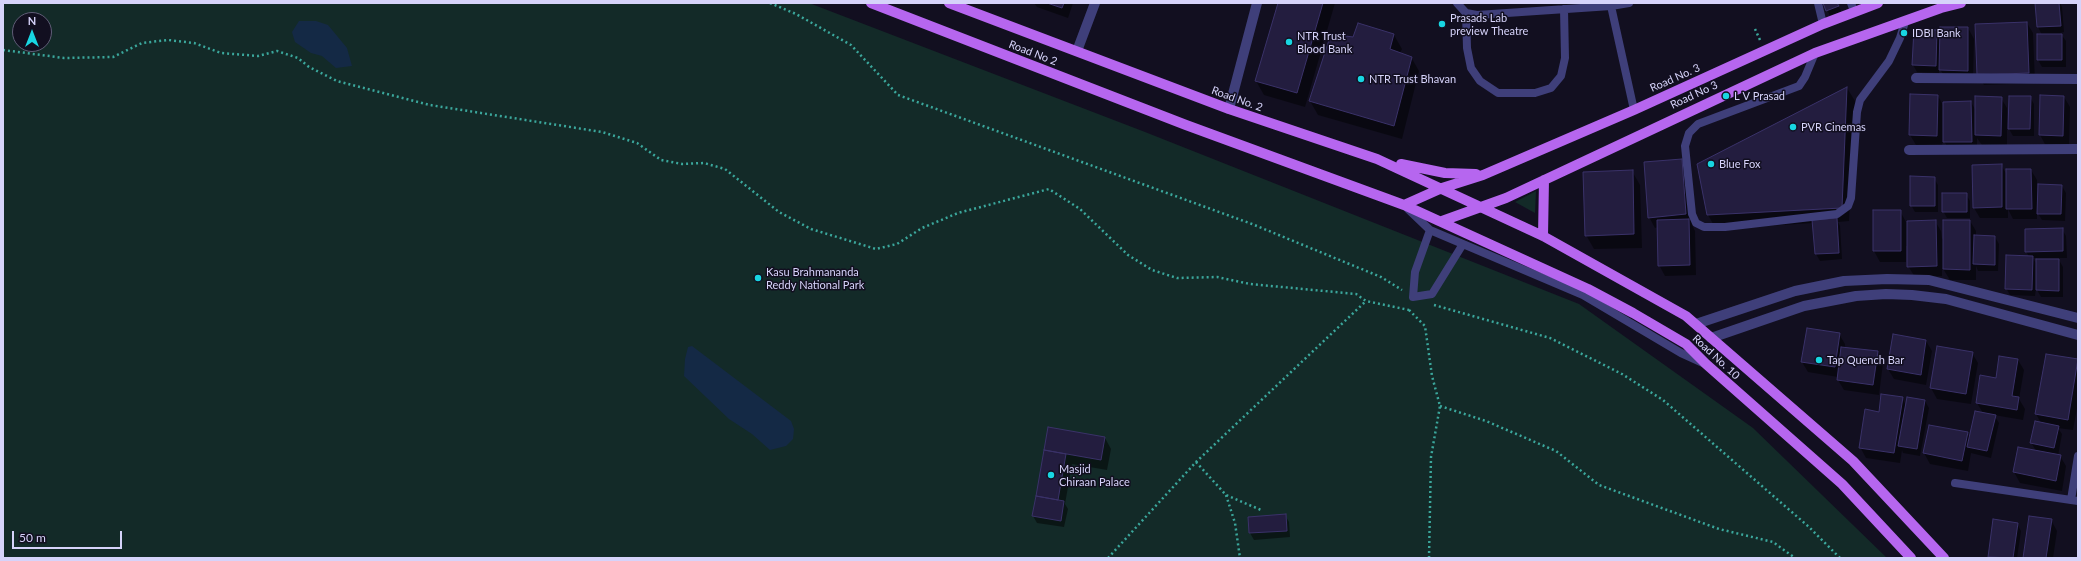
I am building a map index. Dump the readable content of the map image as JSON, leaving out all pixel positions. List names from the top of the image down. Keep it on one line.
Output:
{"streets":{"main road":["Road No 2","Road No. 3","Road No 3","Road No. 2","Road No. 10"]},"crossings":[["Road No 2","Road No. 3"],["Road No. 3","Road No. 2"],["Road No 3","Road No. 2"],["Road No 3","Road No. 10"],["Road No. 2","Road No. 10"]],"places":["Prasads Lab preview Theatre","IDBI Bank","NTR Trust Blood Bank","NTR Trust Bhavan","L V Prasad","PVR Cinemas","Blue Fox","Kasu Brahmananda Reddy National Park","Tap Quench Bar","Masjid Chiraan Palace"],"scale_bar":"50 m","north":"top"}
